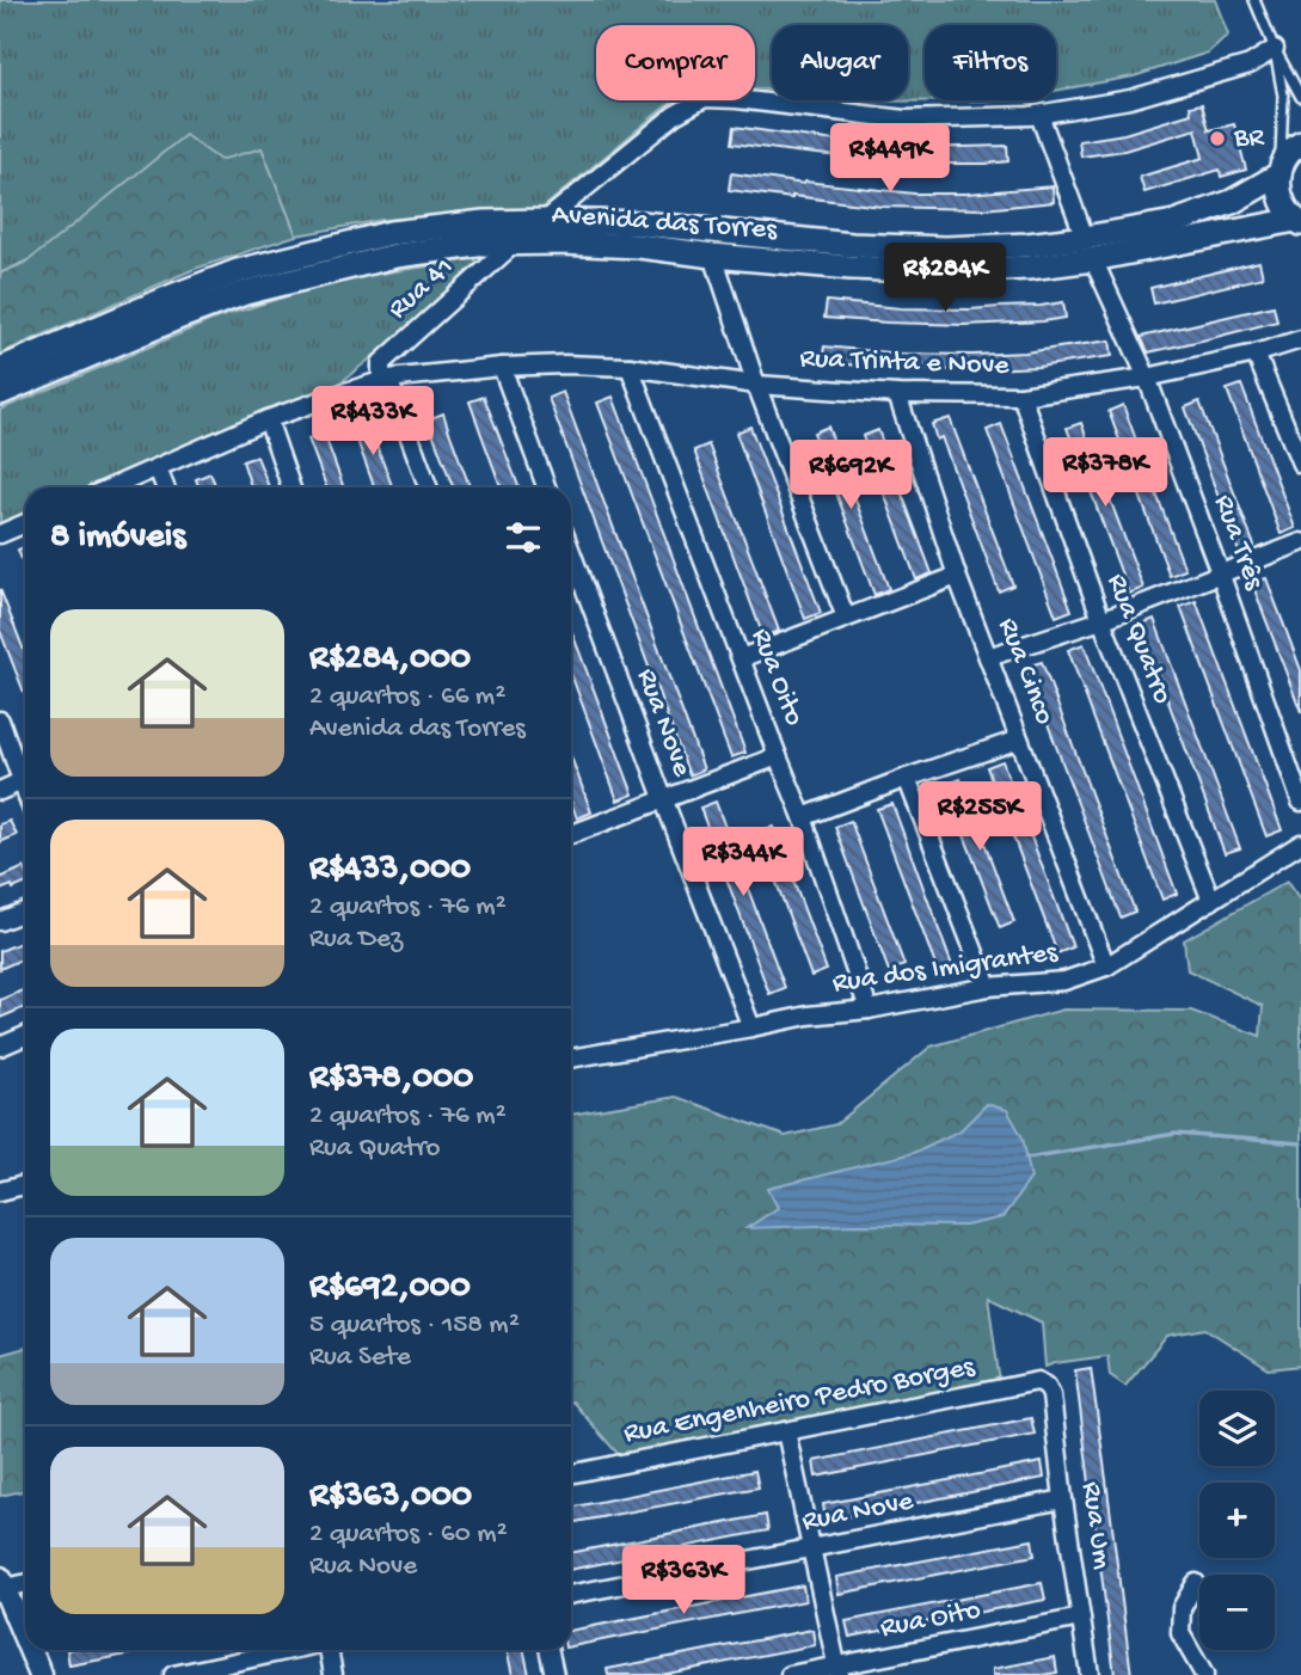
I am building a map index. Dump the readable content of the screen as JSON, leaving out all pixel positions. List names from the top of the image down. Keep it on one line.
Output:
{"streets":{"main road":["Avenida das Torres"],"street":["Rua 41","Rua Trinta e Nove","Rua Três","Rua Quatro","Rua Cinco","Rua Oito","Rua Nove","Rua dos Imigrantes","Rua Engenheiro Pedro Borges","Rua Um"]},"crossings":[["Avenida das Torres","Rua 41"],["Avenida das Torres","Rua Três"],["Rua 41","Rua Trinta e Nove"],["Rua Trinta e Nove","Rua Três"],["Rua Trinta e Nove","Rua Quatro"],["Rua Trinta e Nove","Rua Cinco"],["Rua Trinta e Nove","Rua Oito"],["Rua Quatro","Rua dos Imigrantes"],["Rua Cinco","Rua dos Imigrantes"],["Rua Oito","Rua dos Imigrantes"],["Rua Oito","Rua Um"],["Rua Nove","Rua dos Imigrantes"],["Rua Nove","Rua Um"],["Rua Engenheiro Pedro Borges","Rua Um"]],"places":["BR"],"page":{"chip":["Comprar","Alugar","Filtros"],"price":["R$449K","R$284K","R$433K","R$378K","R$692K","R$255K","R$344K","R$363K"],"heading":"8 imóveis","list":[{"name":"R$284,000","note":"2 quartos · 66 m² · Avenida das Torres"},{"name":"R$433,000","note":"2 quartos · 76 m² · Rua Dez"},{"name":"R$378,000","note":"2 quartos · 76 m² · Rua Quatro"},{"name":"R$692,000","note":"5 quartos · 158 m² · Rua Sete"},{"name":"R$363,000","note":"2 quartos · 60 m² · Rua Nove"}],"map_buttons":["+","−"]}}
